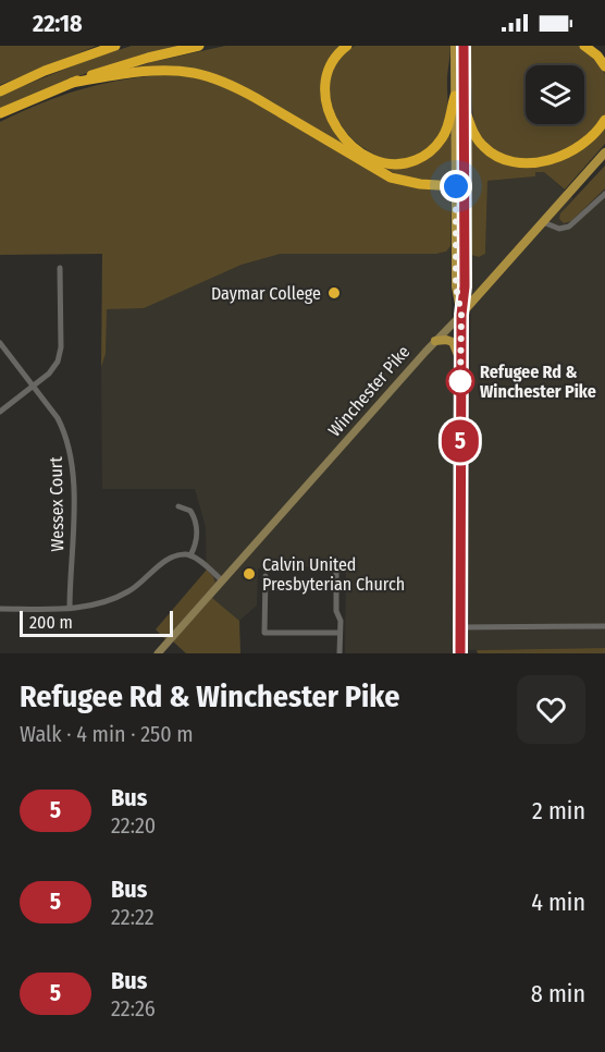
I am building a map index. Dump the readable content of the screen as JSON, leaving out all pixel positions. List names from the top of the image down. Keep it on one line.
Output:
{"streets":{"main road":["Winchester Pike"],"street":["Wessex Court"]},"places":["Daymar College","Refugee Rd & Winchester Pike","Calvin United Presbyterian Church"],"lines":["bus line 5"],"scale_bar":"200 m","page":{"status":"22:18","on_map":"5","scale":"200 m","heading":["Refugee Rd & Winchester Pike","Walk · 4 min · 250 m"],"list":[{"mark":"5","name":"Bus","note":"22:20","value":"2 min"},{"mark":"5","name":"Bus","note":"22:22","value":"4 min"},{"mark":"5","name":"Bus","note":"22:26","value":"8 min"}]}}
